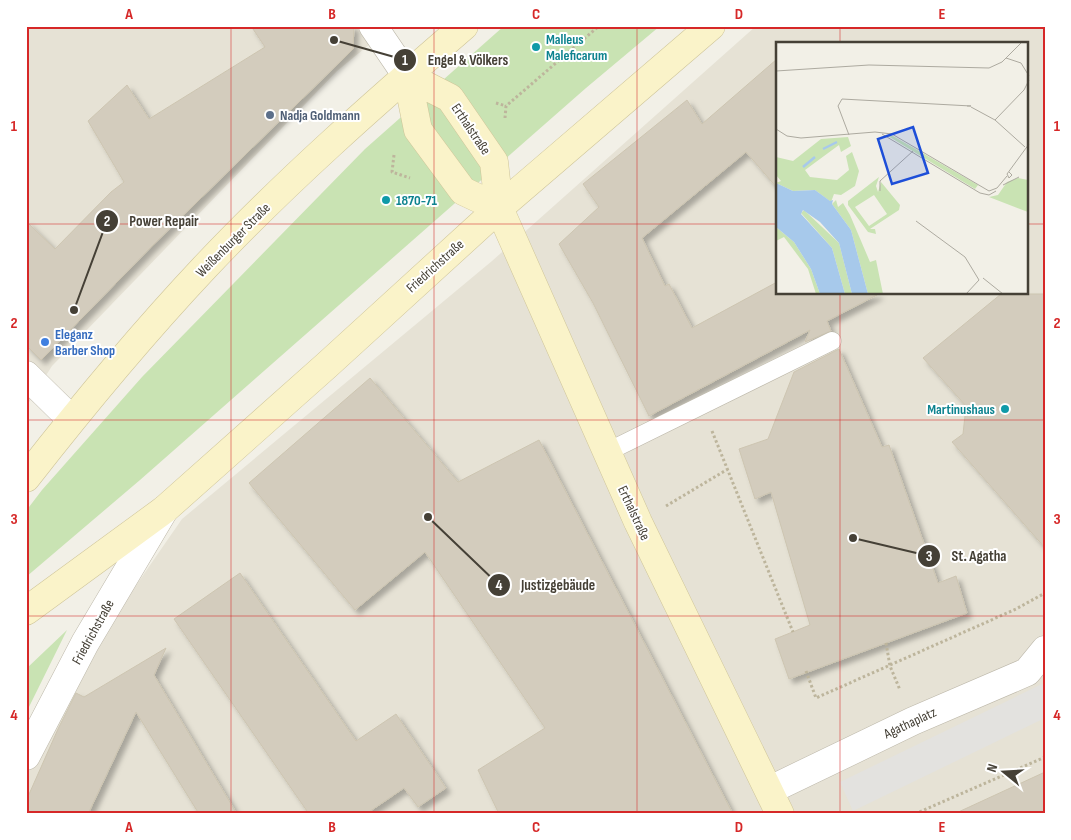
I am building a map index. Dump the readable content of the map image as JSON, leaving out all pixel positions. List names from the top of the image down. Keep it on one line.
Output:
{"streets":{"main road":["Erthalstraße","Weißenburger Straße","Friedrichstraße"],"street":["Agathaplatz"]},"crossings":[["Erthalstraße","Weißenburger Straße"],["Erthalstraße","Friedrichstraße"],["Erthalstraße","Agathaplatz"]],"places":["Engel & Völkers","Malleus Maleficarum","Nadja Goldmann","1870-71","Power Repair","Eleganz Barber Shop","Martinushaus","Justizgebäude","St. Agatha"],"north":"left","grid":{"columns":["A","B","C","D","E"],"rows":["1","2","3","4"]}}
